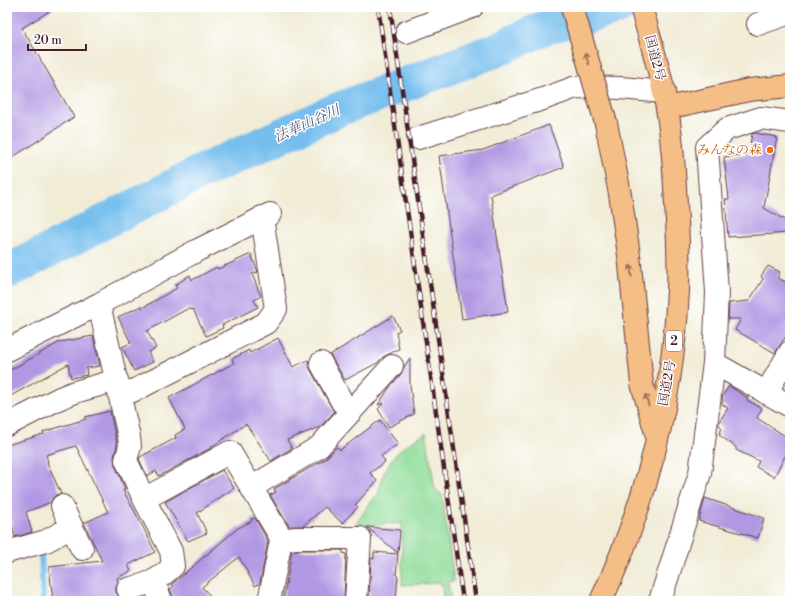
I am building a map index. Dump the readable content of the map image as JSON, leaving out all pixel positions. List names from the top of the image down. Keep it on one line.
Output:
{"streets":{"highway":["国道2号","2"]},"water":["法華山谷川"],"places":["みんなの森"],"scale_bar":"20 m"}
